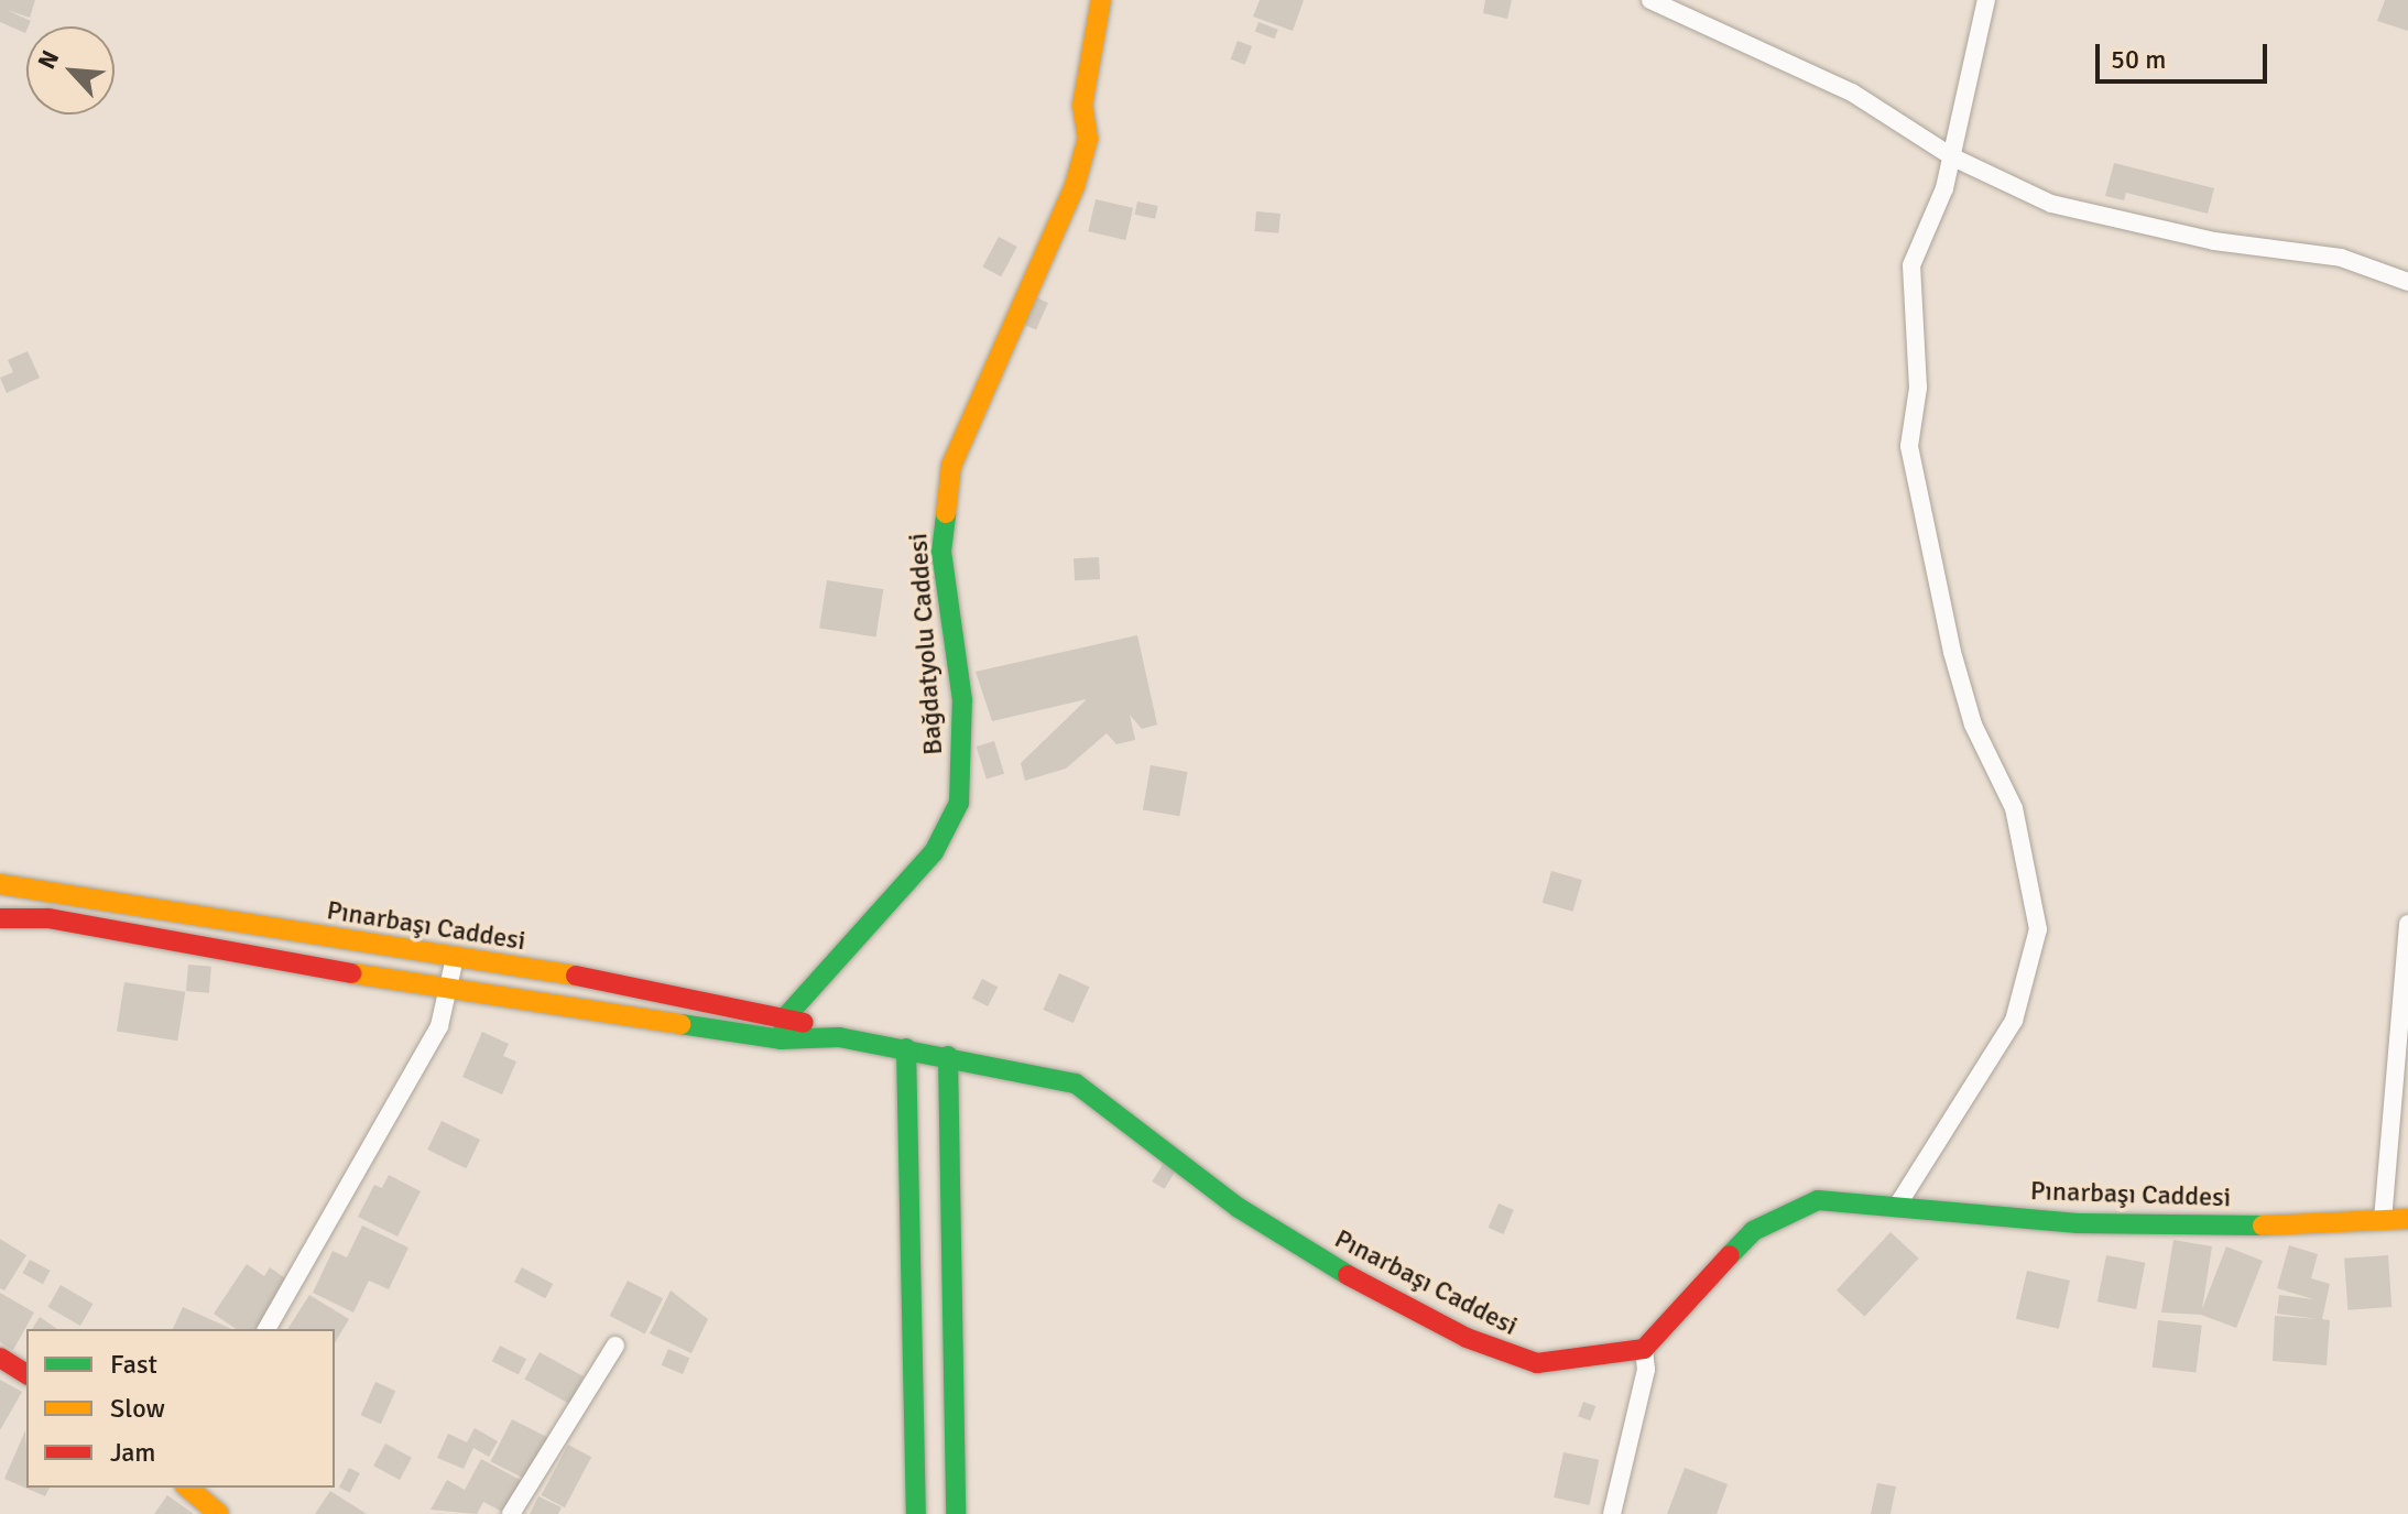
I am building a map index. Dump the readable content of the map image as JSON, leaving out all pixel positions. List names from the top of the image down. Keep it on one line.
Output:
{"streets":{"street":["Bağdatyolu Caddesi","Pınarbaşı Caddesi"]},"crossings":[["Bağdatyolu Caddesi","Pınarbaşı Caddesi"]],"legend":["Fast","Slow","Jam"],"scale_bar":"50 m","north":"top left"}
